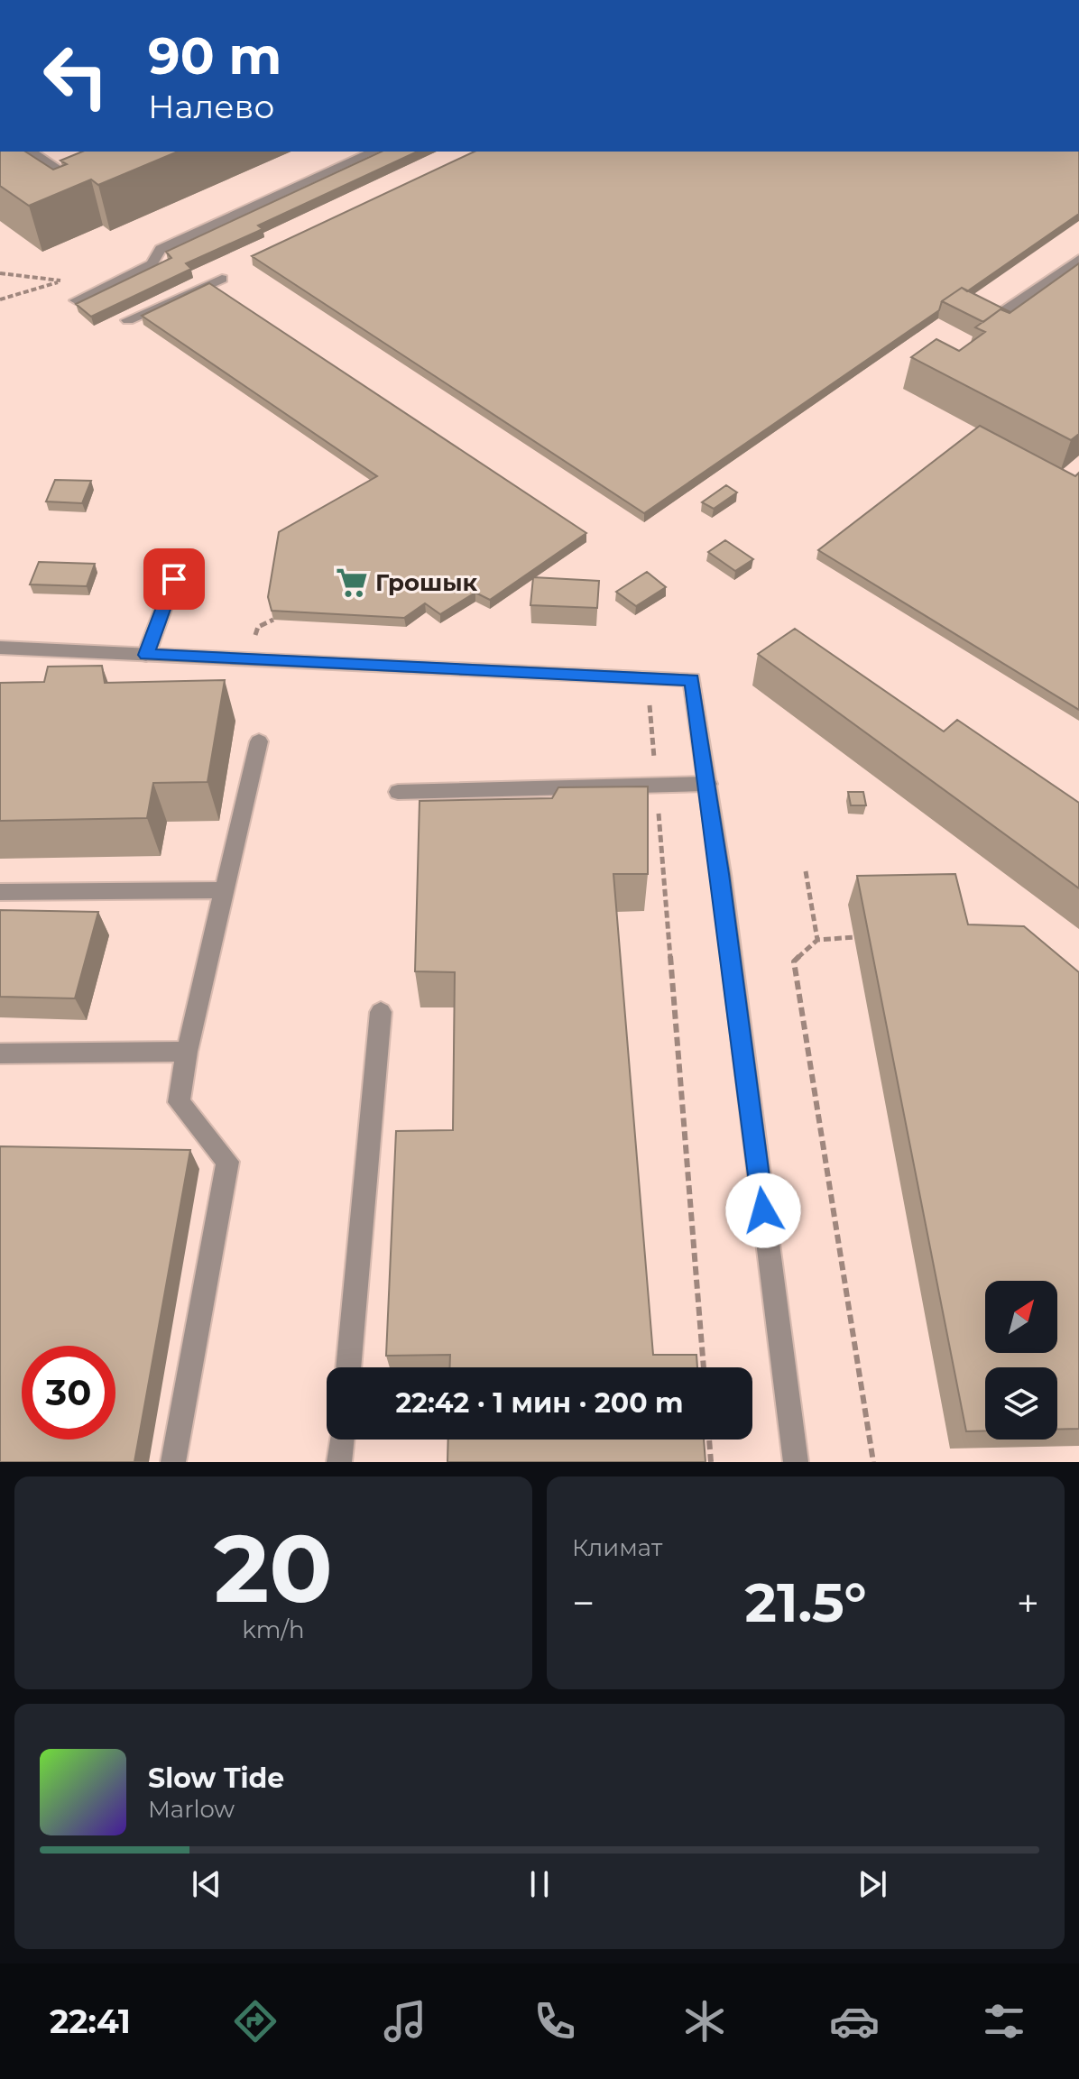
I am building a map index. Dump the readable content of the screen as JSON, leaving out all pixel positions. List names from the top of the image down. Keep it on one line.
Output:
{"places":{"supermarket":["Грошык"]},"north":"top right","page":{"turn":["90 m","Налево"],"limit":"30","trip":"22:42 · 1 мин · 200 m","tile":[["20","km/h"],"Климат"],"heat":["−","21.5°","+"],"song":["Slow Tide","Marlow"],"tabs":"22:41"}}
